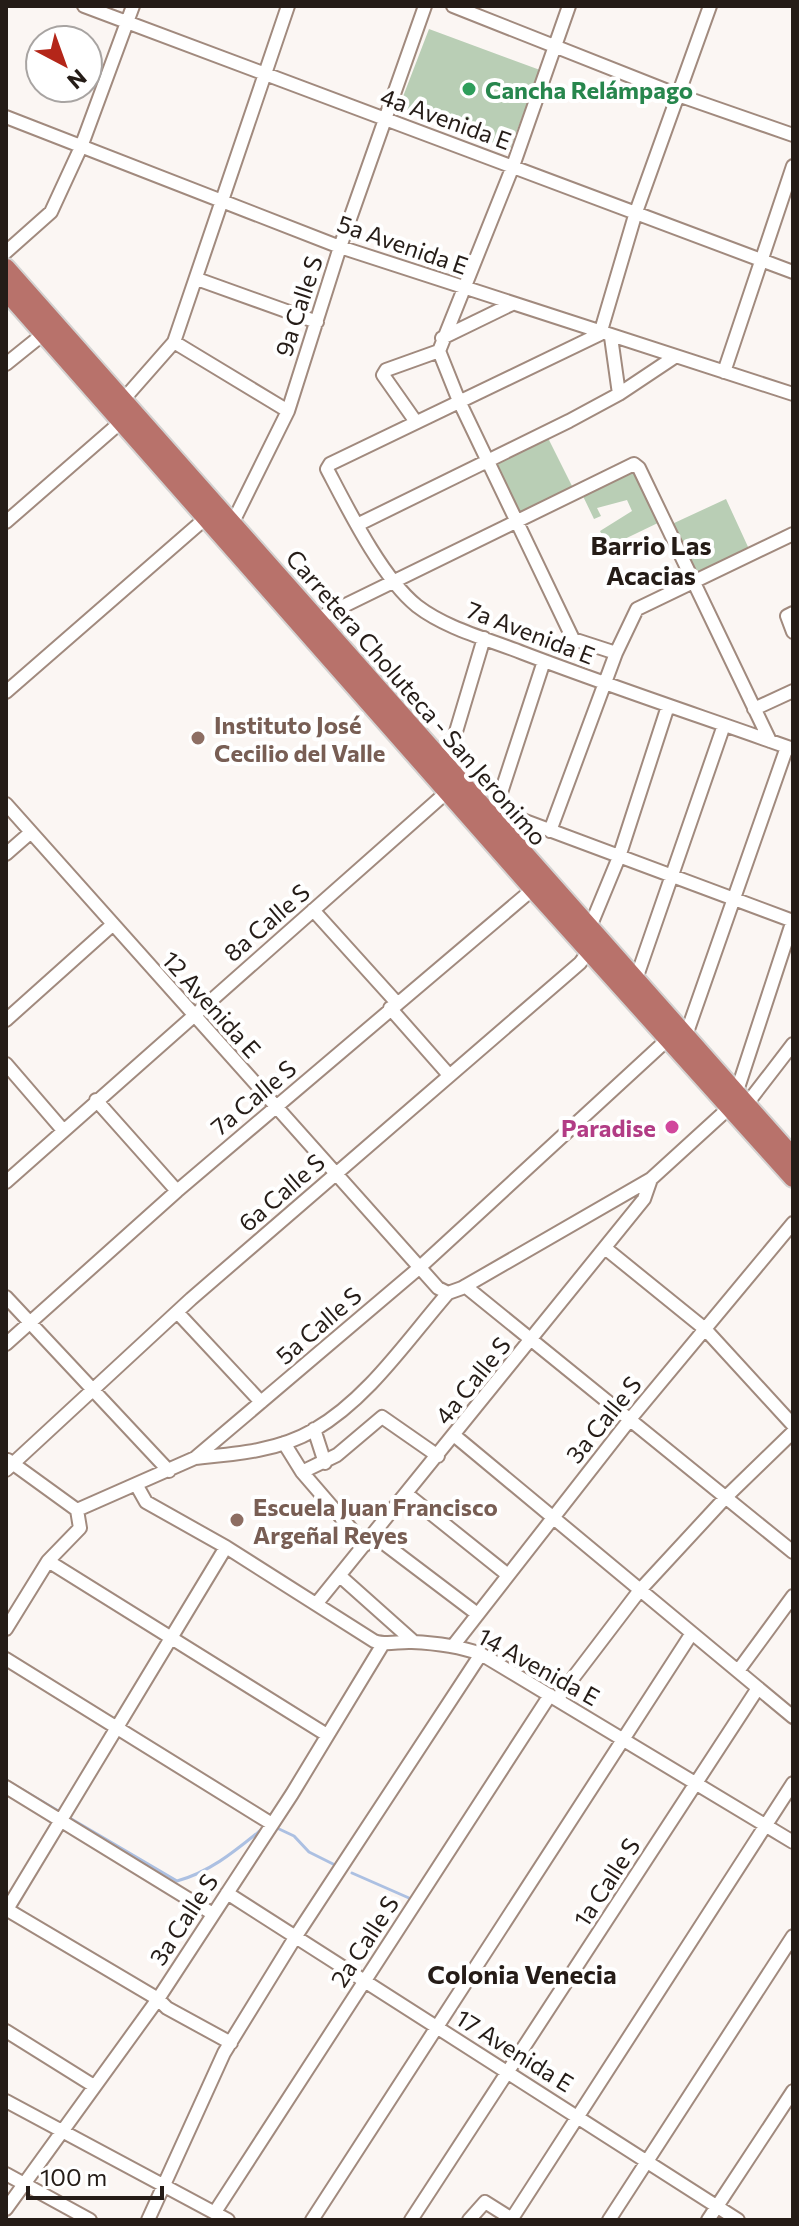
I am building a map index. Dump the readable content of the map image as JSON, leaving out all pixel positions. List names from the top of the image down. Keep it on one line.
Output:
{"streets":{"highway":["Carretera Choluteca - San Jeronimo"],"street":["4a Avenida E","5a Avenida E","9a Calle S","7a Avenida E","8a Calle S","12 Avenida E","7a Calle S","6a Calle S","5a Calle S","4a Calle S","3a Calle S","14 Avenida E","1a Calle S","2a Calle S","17 Avenida E"]},"crossings":[["4a Avenida E","9a Calle S"],["5a Avenida E","9a Calle S"],["9a Calle S","Carretera Choluteca - San Jeronimo"],["Carretera Choluteca - San Jeronimo","8a Calle S"],["Carretera Choluteca - San Jeronimo","7a Calle S"],["Carretera Choluteca - San Jeronimo","6a Calle S"],["Carretera Choluteca - San Jeronimo","5a Calle S"],["Carretera Choluteca - San Jeronimo","4a Calle S"],["8a Calle S","12 Avenida E"],["12 Avenida E","7a Calle S"],["12 Avenida E","6a Calle S"],["12 Avenida E","5a Calle S"],["12 Avenida E","4a Calle S"],["3a Calle S","14 Avenida E"],["3a Calle S","17 Avenida E"],["14 Avenida E","1a Calle S"],["14 Avenida E","2a Calle S"],["1a Calle S","17 Avenida E"],["2a Calle S","17 Avenida E"]],"districts":["Barrio Las Acacias","Colonia Venecia"],"places":["Cancha Relámpago","Instituto José Cecilio del Valle","Paradise","Escuela Juan Francisco Argeñal Reyes"],"scale_bar":"100 m","north":"bottom right"}
